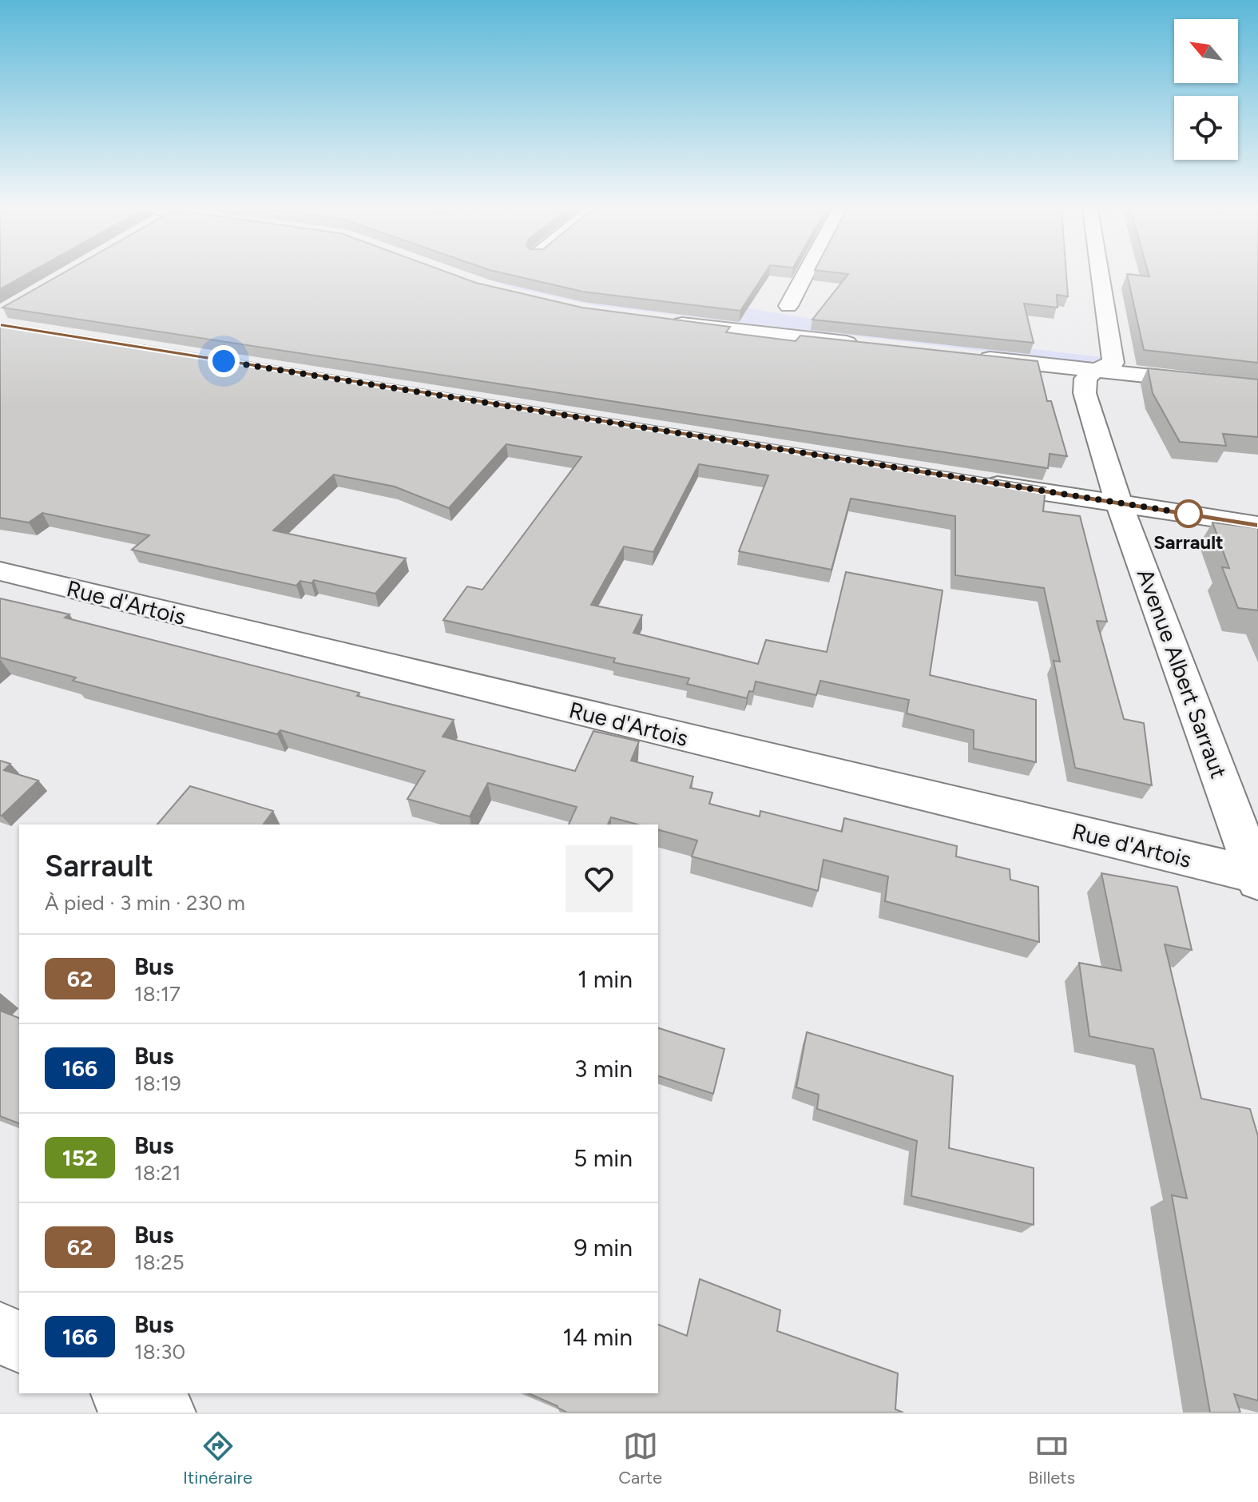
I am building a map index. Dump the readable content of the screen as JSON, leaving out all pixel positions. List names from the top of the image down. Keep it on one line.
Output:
{"streets":{"street":["Rue d'Artois","Avenue Albert Sarraut"]},"crossings":[["Rue d'Artois","Avenue Albert Sarraut"]],"places":["Sarrault"],"lines":["bus line 62"],"north":"top left","page":{"heading":["Sarrault","À pied · 3 min · 230 m"],"list":[{"mark":"62","name":"Bus","note":"18:17","value":"1 min"},{"mark":"166","name":"Bus","note":"18:19","value":"3 min"},{"mark":"152","name":"Bus","note":"18:21","value":"5 min"},{"mark":"62","name":"Bus","note":"18:25","value":"9 min"},{"mark":"166","name":"Bus","note":"18:30","value":"14 min"}],"tabs":["Itinéraire","Carte","Billets"]}}
